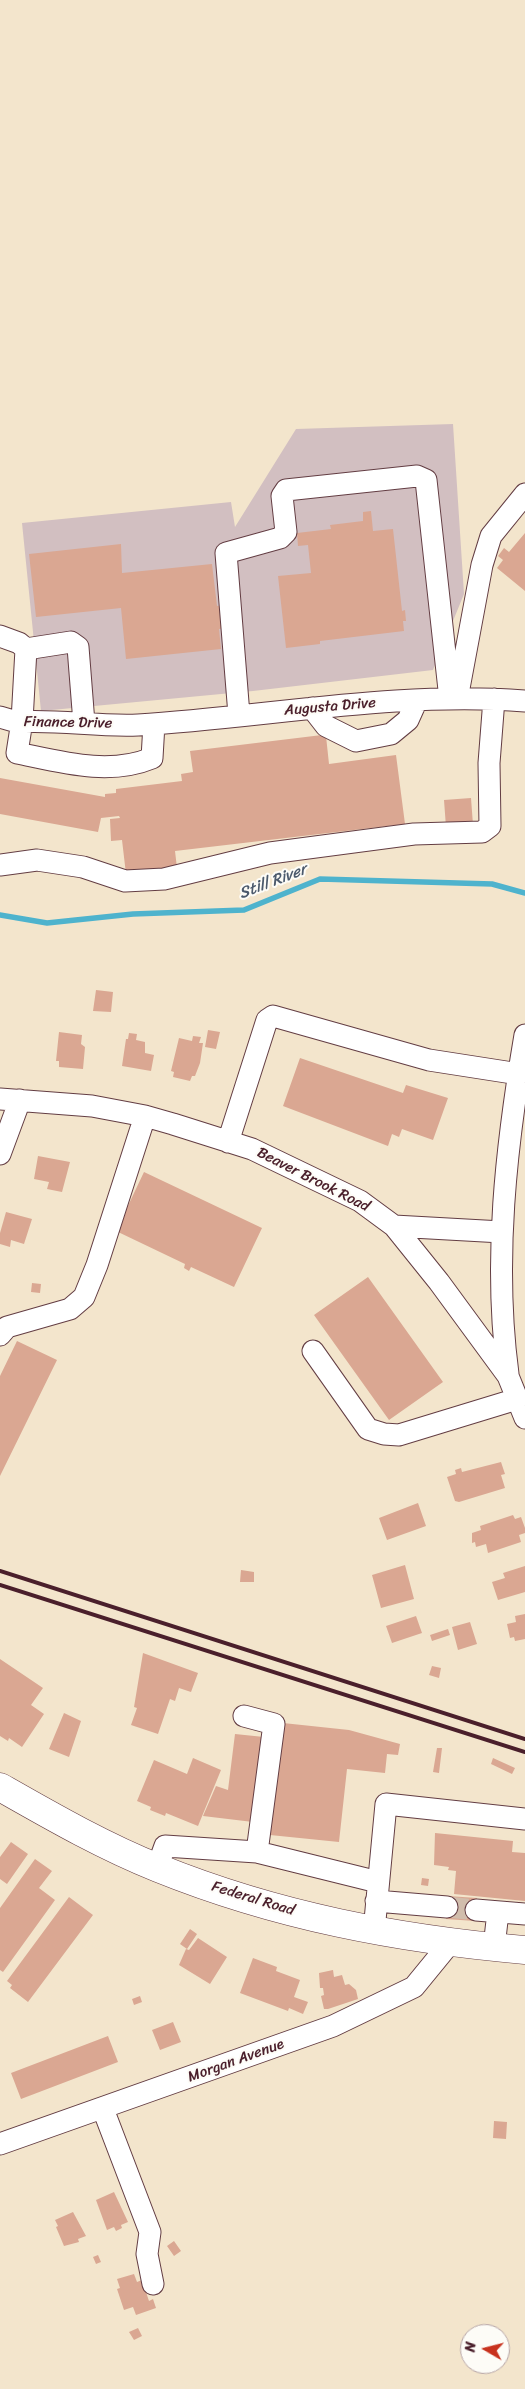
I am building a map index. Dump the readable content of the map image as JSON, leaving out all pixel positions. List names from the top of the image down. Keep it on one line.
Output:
{"streets":{"main road":["Federal Road"],"street":["Augusta Drive","Finance Drive","Beaver Brook Road","Morgan Avenue"]},"crossings":[["Augusta Drive","Finance Drive"],["Federal Road","Morgan Avenue"]],"water":["Still River"],"north":"left"}
